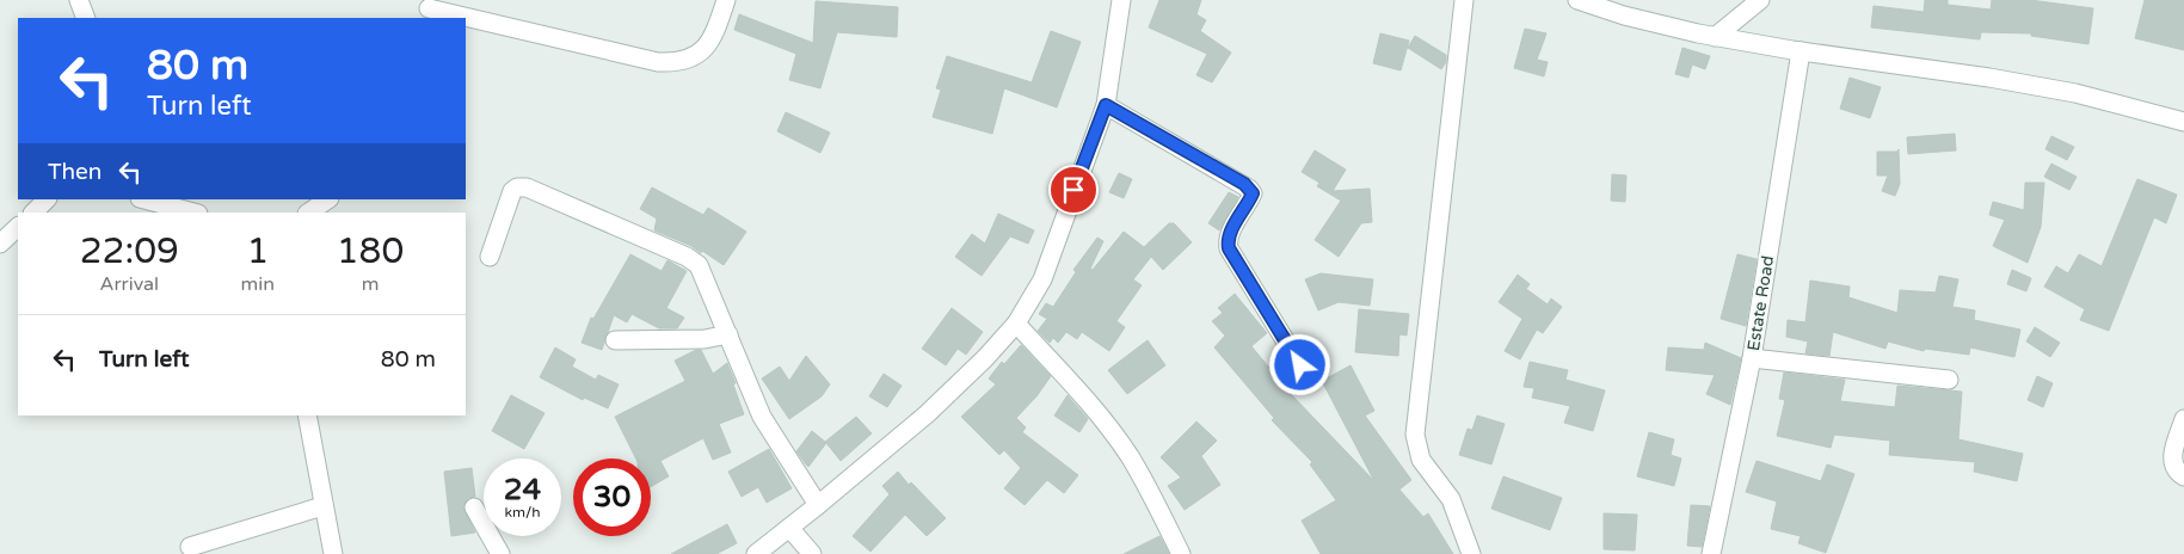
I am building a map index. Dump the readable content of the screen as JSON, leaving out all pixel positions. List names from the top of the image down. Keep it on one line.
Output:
{"streets":{"street":["Estate Road"]},"page":{"turn":["80 m","Turn left"],"then":"Then","eta":["22:09","Arrival","1","min","180","m"],"list":[{"name":"Turn left","value":"80 m"}],"speed":"24 km/h","limit":"30"}}
